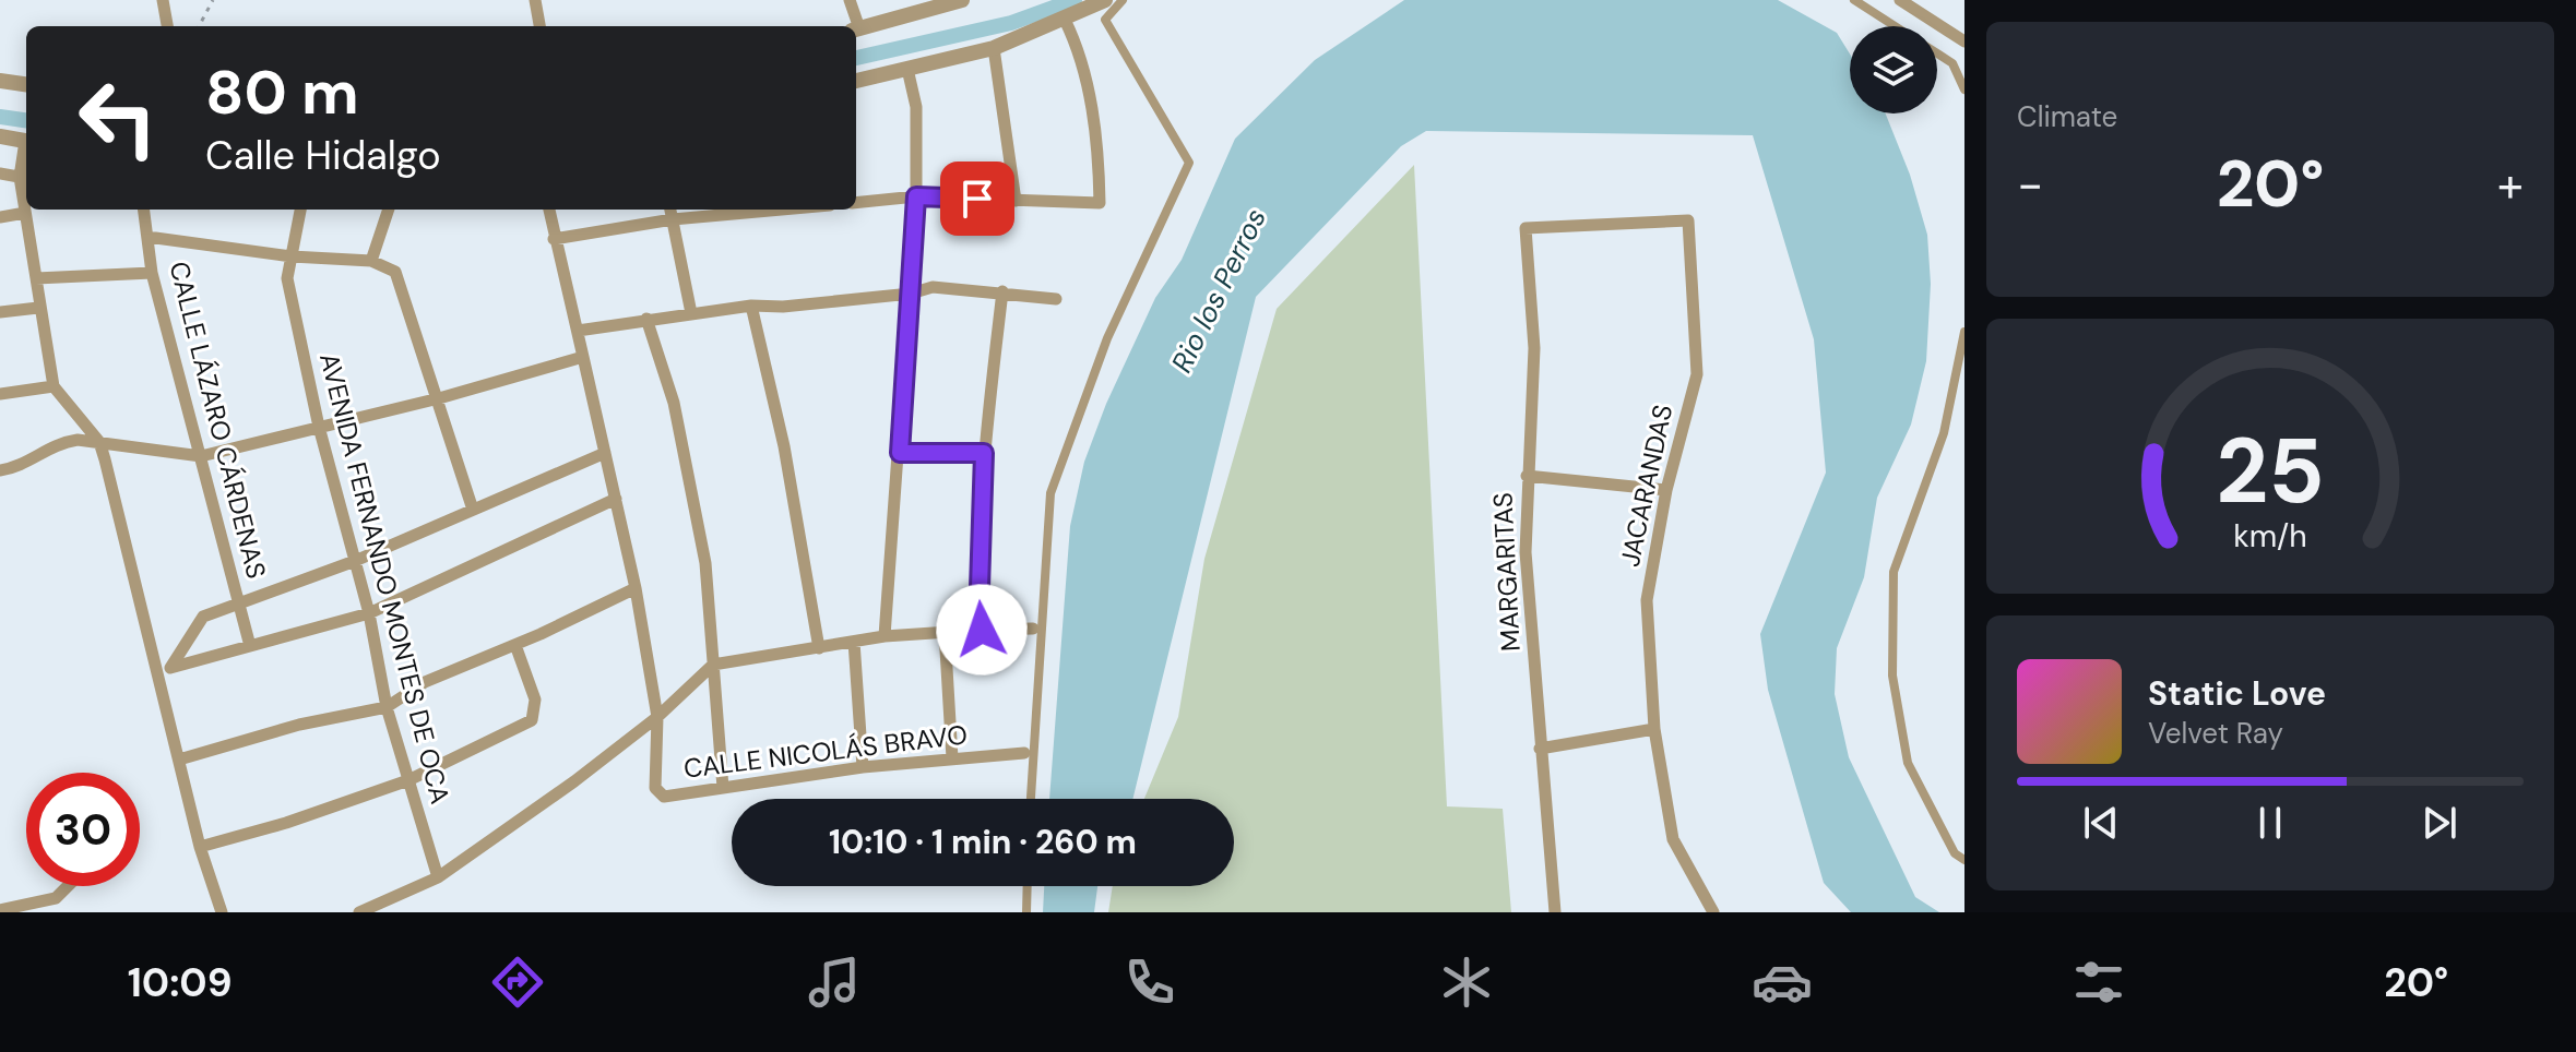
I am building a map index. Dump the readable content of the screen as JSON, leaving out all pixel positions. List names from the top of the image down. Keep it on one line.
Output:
{"streets":{"street":["CALLE LÁZARO CÁRDENAS","JACARANDAS","MARGARITAS","AVENIDA FERNANDO MONTES DE OCA","CALLE NICOLÁS BRAVO"]},"crossings":[["JACARANDAS","MARGARITAS"]],"water":["Rio los Perros"],"page":{"tile":"Climate","turn":["80 m","Calle Hidalgo"],"heat":["−","20°","+"],"song":["Static Love","Velvet Ray"],"limit":"30","trip":"10:10 · 1 min · 260 m","tabs":["10:09","20°"],"gauge":["25","km/h"]}}
